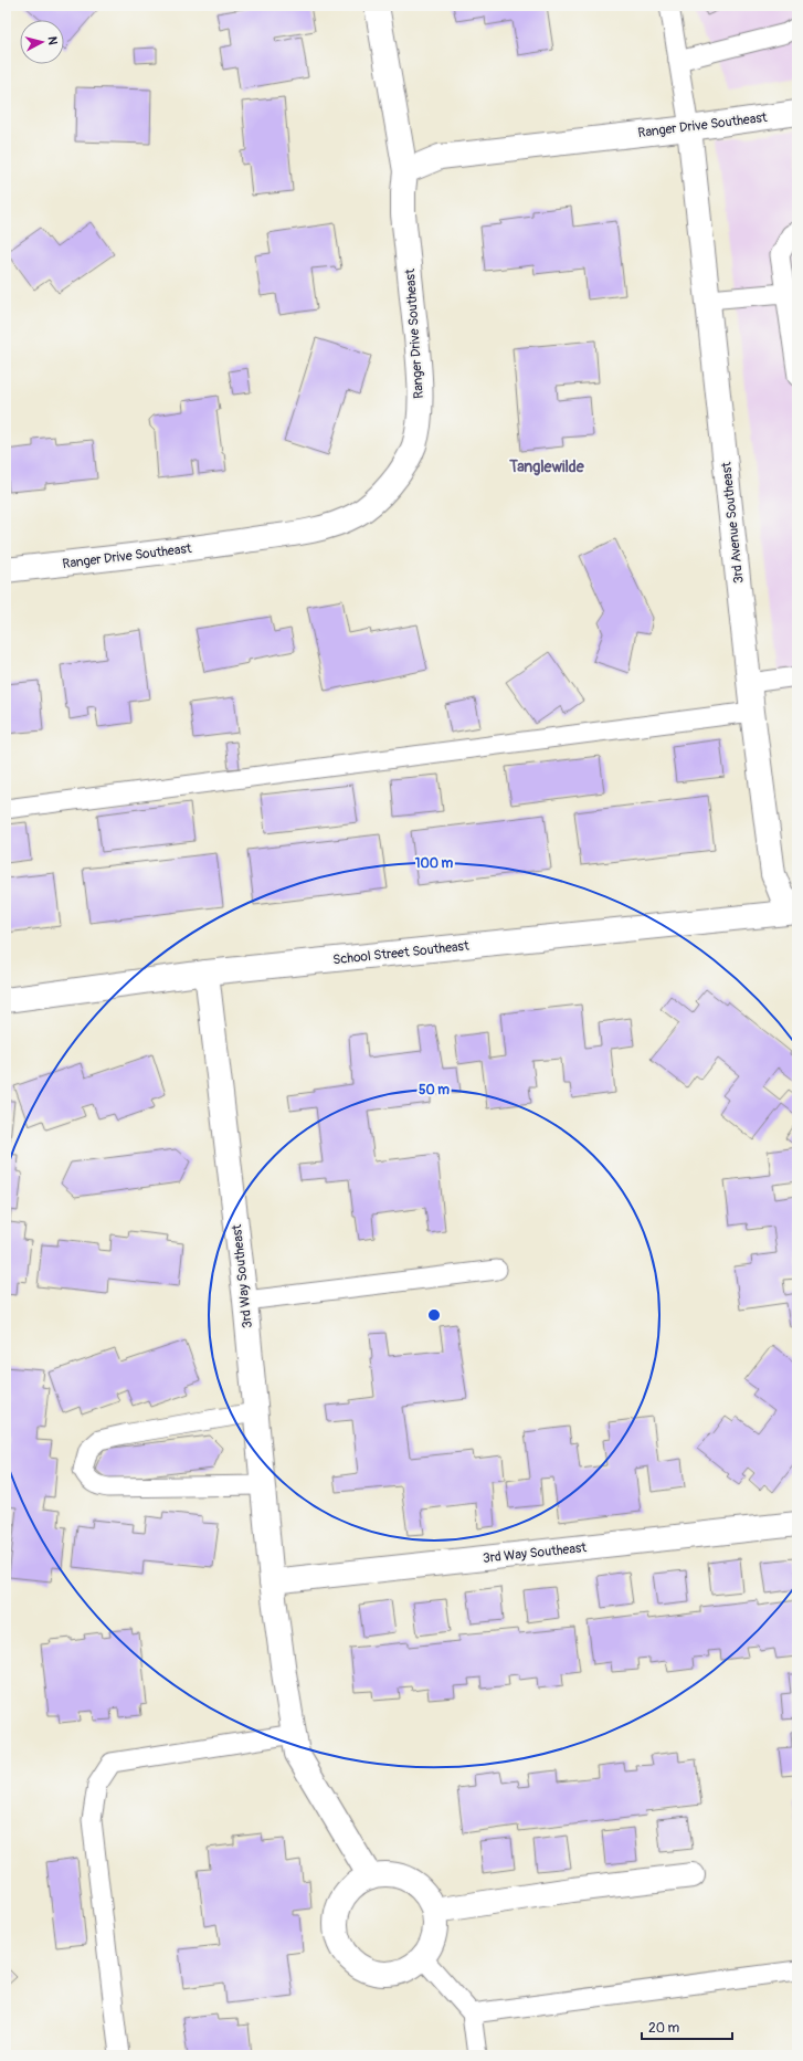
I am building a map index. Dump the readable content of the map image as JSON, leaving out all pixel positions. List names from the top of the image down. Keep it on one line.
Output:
{"streets":{"street":["Ranger Drive Southeast","3rd Avenue Southeast","School Street Southeast","3rd Way Southeast"]},"crossings":[["Ranger Drive Southeast","3rd Avenue Southeast"],["School Street Southeast","3rd Way Southeast"]],"districts":["Tanglewilde"],"scale_bar":"20 m","north":"right","rings":["100 m","50 m"]}
